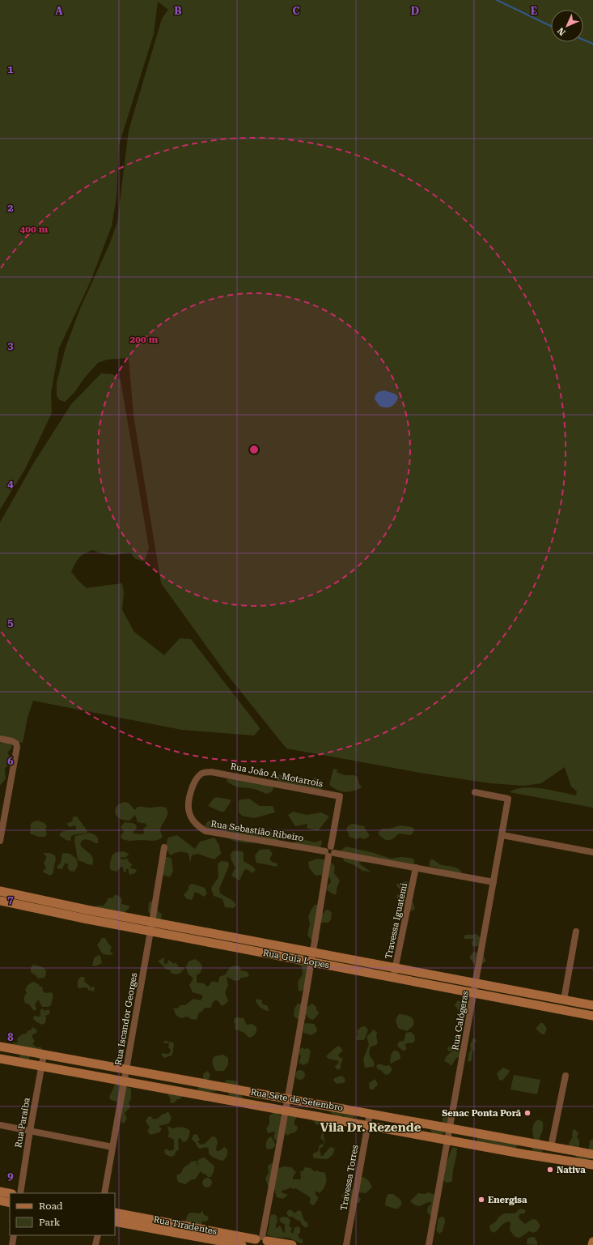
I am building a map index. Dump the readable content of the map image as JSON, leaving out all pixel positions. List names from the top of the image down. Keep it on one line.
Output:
{"streets":{"main road":["Rua Guia Lopes","Rua Sete de Setembro","Rua Tiradentes"],"street":["Rua João A. Motarrois","Rua Sebastião Ribeiro","Travessa Iguatemi","Rua Iscandor Georges","Rua Calógeras","Rua Paraíba","Travessa Torres"]},"crossings":[["Rua João A. Motarrois","Rua Sebastião Ribeiro"],["Rua Sebastião Ribeiro","Travessa Iguatemi"],["Rua Sebastião Ribeiro","Rua Calógeras"],["Travessa Iguatemi","Rua Guia Lopes"],["Rua Guia Lopes","Rua Iscandor Georges"],["Rua Guia Lopes","Rua Calógeras"],["Rua Iscandor Georges","Rua Sete de Setembro"],["Rua Calógeras","Rua Sete de Setembro"],["Rua Sete de Setembro","Rua Paraíba"],["Rua Sete de Setembro","Travessa Torres"]],"districts":["Vila Dr. Rezende"],"places":["Senac Ponta Porã","Nativa","Energisa"],"legend":["Road","Park"],"north":"bottom left","grid":{"columns":["A","B","C","D","E"],"rows":["1","2","3","4","5","6","7","8","9"]},"rings":["400 m","200 m"]}
